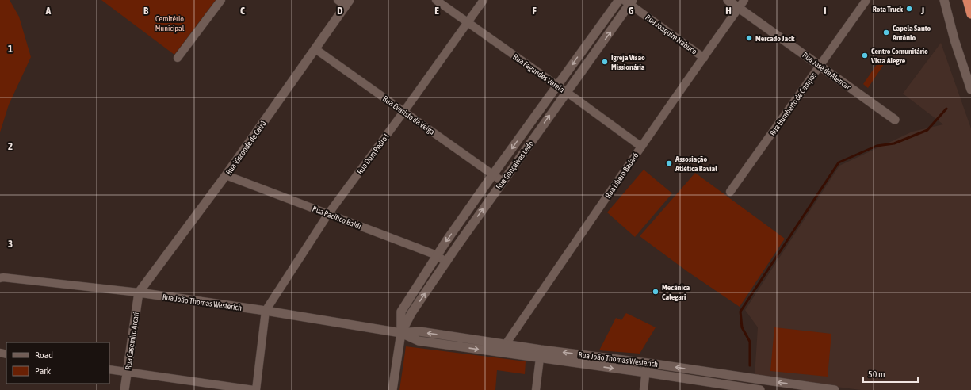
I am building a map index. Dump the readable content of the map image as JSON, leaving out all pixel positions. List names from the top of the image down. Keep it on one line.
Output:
{"streets":{"street":["Rua Joaquim Nabuco","Rua José de Alencar","Rua Fagundes Varela","Rua Humberto de Campos","Rua Evaristo da Veiga","Rua Visconde de Cairú","Rua Dom Pedro I","Rua Gonçalves Ledo","Rua Libero Badaró","Rua Pacífico Baldi","Rua João Thomas Westerich","Rua Casemiro Arcari"]},"crossings":[["Rua Joaquim Nabuco","Rua Gonçalves Ledo"],["Rua Joaquim Nabuco","Rua Libero Badaró"],["Rua José de Alencar","Rua Humberto de Campos"],["Rua José de Alencar","Rua Libero Badaró"],["Rua Fagundes Varela","Rua Dom Pedro I"],["Rua Fagundes Varela","Rua Gonçalves Ledo"],["Rua Fagundes Varela","Rua Libero Badaró"],["Rua Evaristo da Veiga","Rua Visconde de Cairú"],["Rua Evaristo da Veiga","Rua Dom Pedro I"],["Rua Evaristo da Veiga","Rua Gonçalves Ledo"],["Rua Visconde de Cairú","Rua Pacífico Baldi"],["Rua Visconde de Cairú","Rua João Thomas Westerich"],["Rua Visconde de Cairú","Rua Casemiro Arcari"],["Rua Dom Pedro I","Rua Pacífico Baldi"],["Rua Dom Pedro I","Rua João Thomas Westerich"],["Rua Gonçalves Ledo","Rua Pacífico Baldi"],["Rua Gonçalves Ledo","Rua João Thomas Westerich"],["Rua Libero Badaró","Rua João Thomas Westerich"],["Rua João Thomas Westerich","Rua Casemiro Arcari"]],"parks":["Cemitério Municipal"],"places":["Rota Truck","Capela Santo Antônio","Mercado Jack","Centro Comunitário Vista Alegre","Igreja Visão Missionária","Assosiação Atlética Bavial","Mecânica Calegari"],"legend":["Road","Park"],"scale_bar":"50 m","grid":{"columns":["A","B","C","D","E","F","G","H","I","J"],"rows":["1","2","3"]}}
